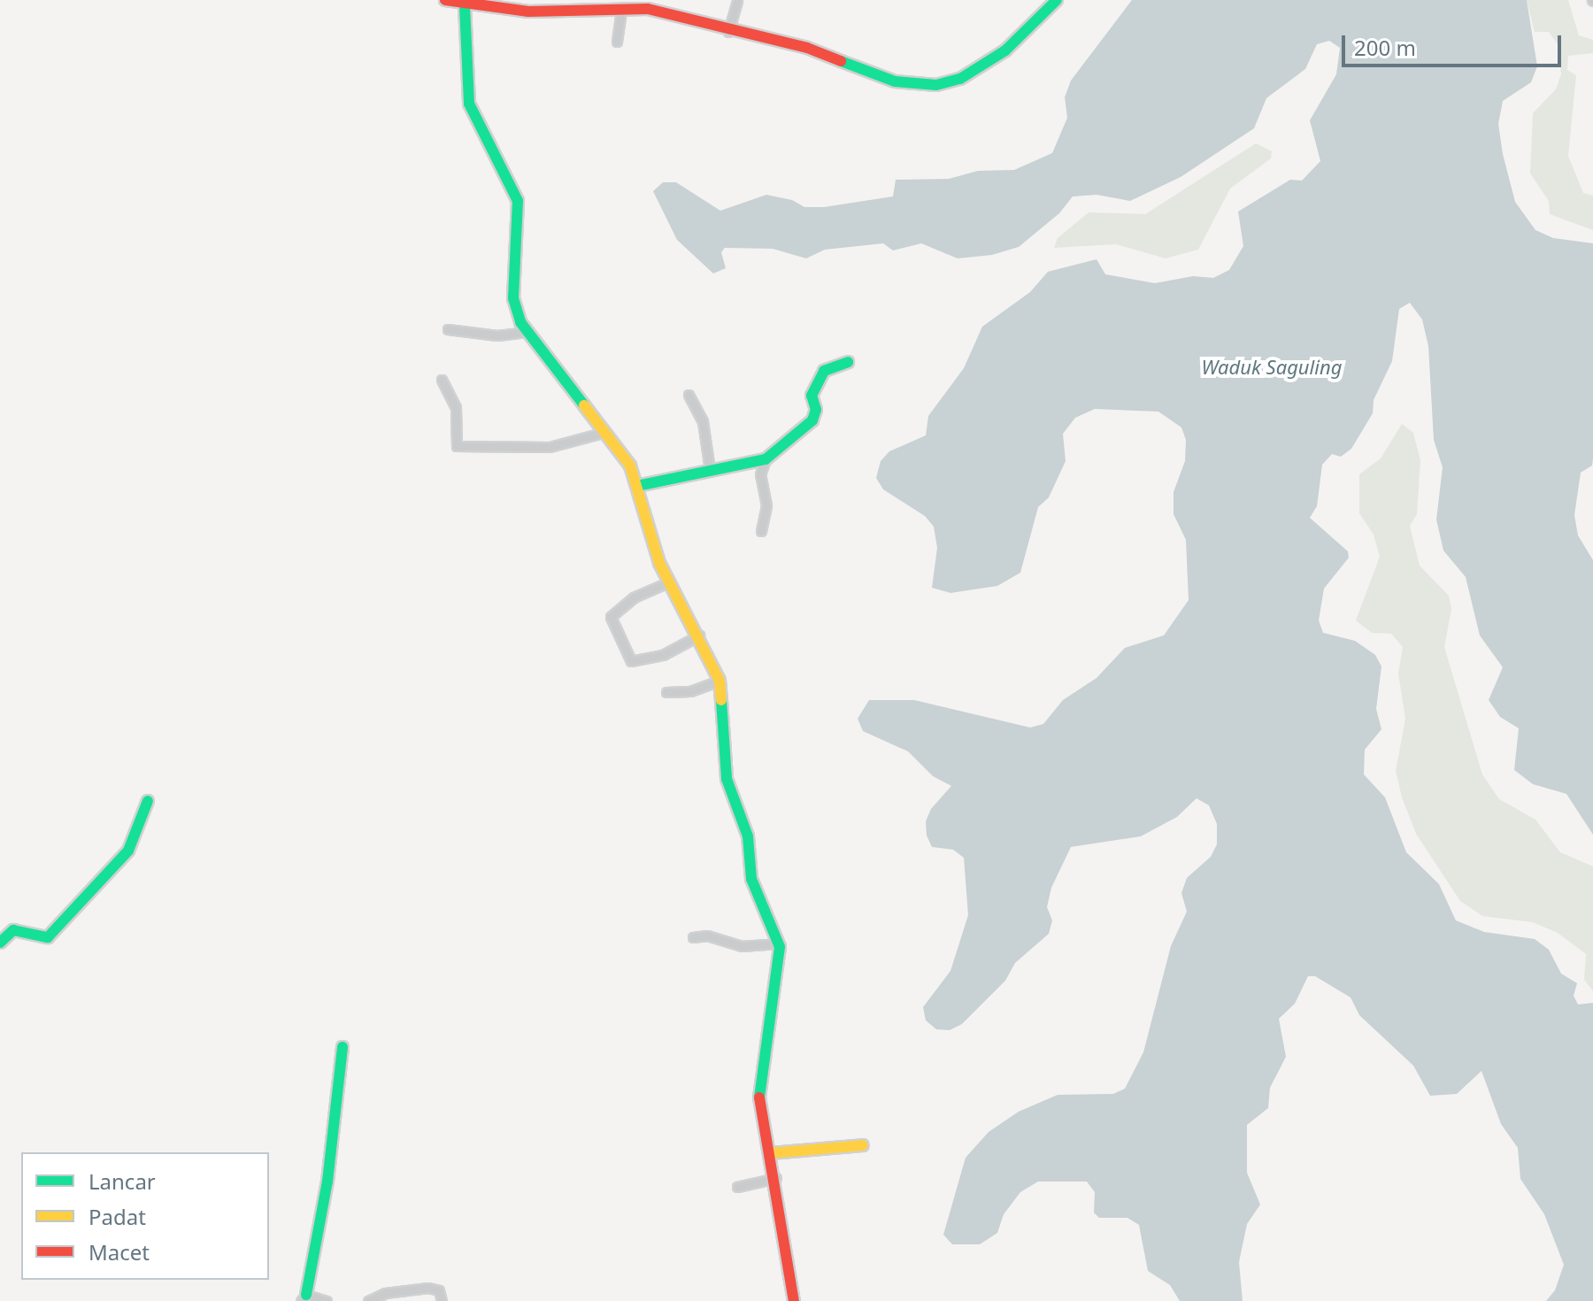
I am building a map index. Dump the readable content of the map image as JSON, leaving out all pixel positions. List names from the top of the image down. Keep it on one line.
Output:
{"water":["Waduk Saguling"],"legend":["Lancar","Padat","Macet"],"scale_bar":"200 m"}
